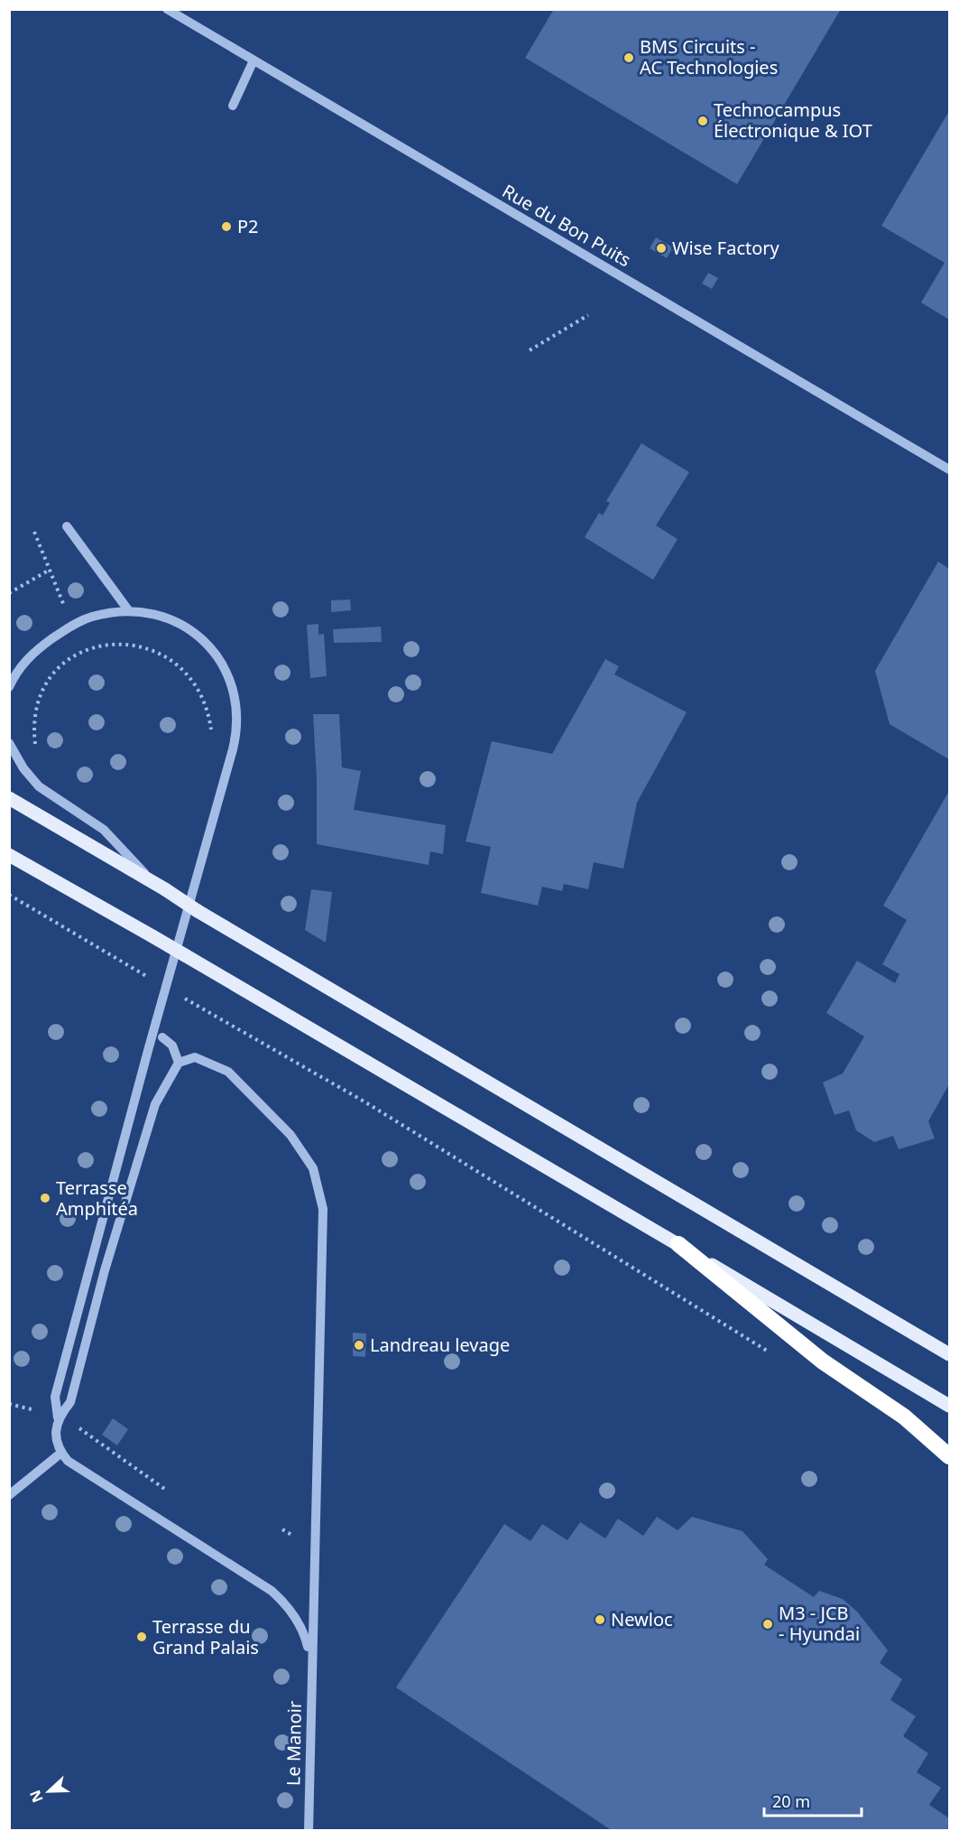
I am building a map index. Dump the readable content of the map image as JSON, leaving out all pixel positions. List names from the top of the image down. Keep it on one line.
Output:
{"streets":{"street":["Rue du Bon Puits","Le Manoir"]},"places":["BMS Circuits - AC Technologies","Technocampus Électronique & IOT","P2","Wise Factory","Terrasse Amphitéa","Landreau levage","Newloc","M3 - JCB - Hyundai","Terrasse du Grand Palais"],"scale_bar":"20 m","north":"left"}
